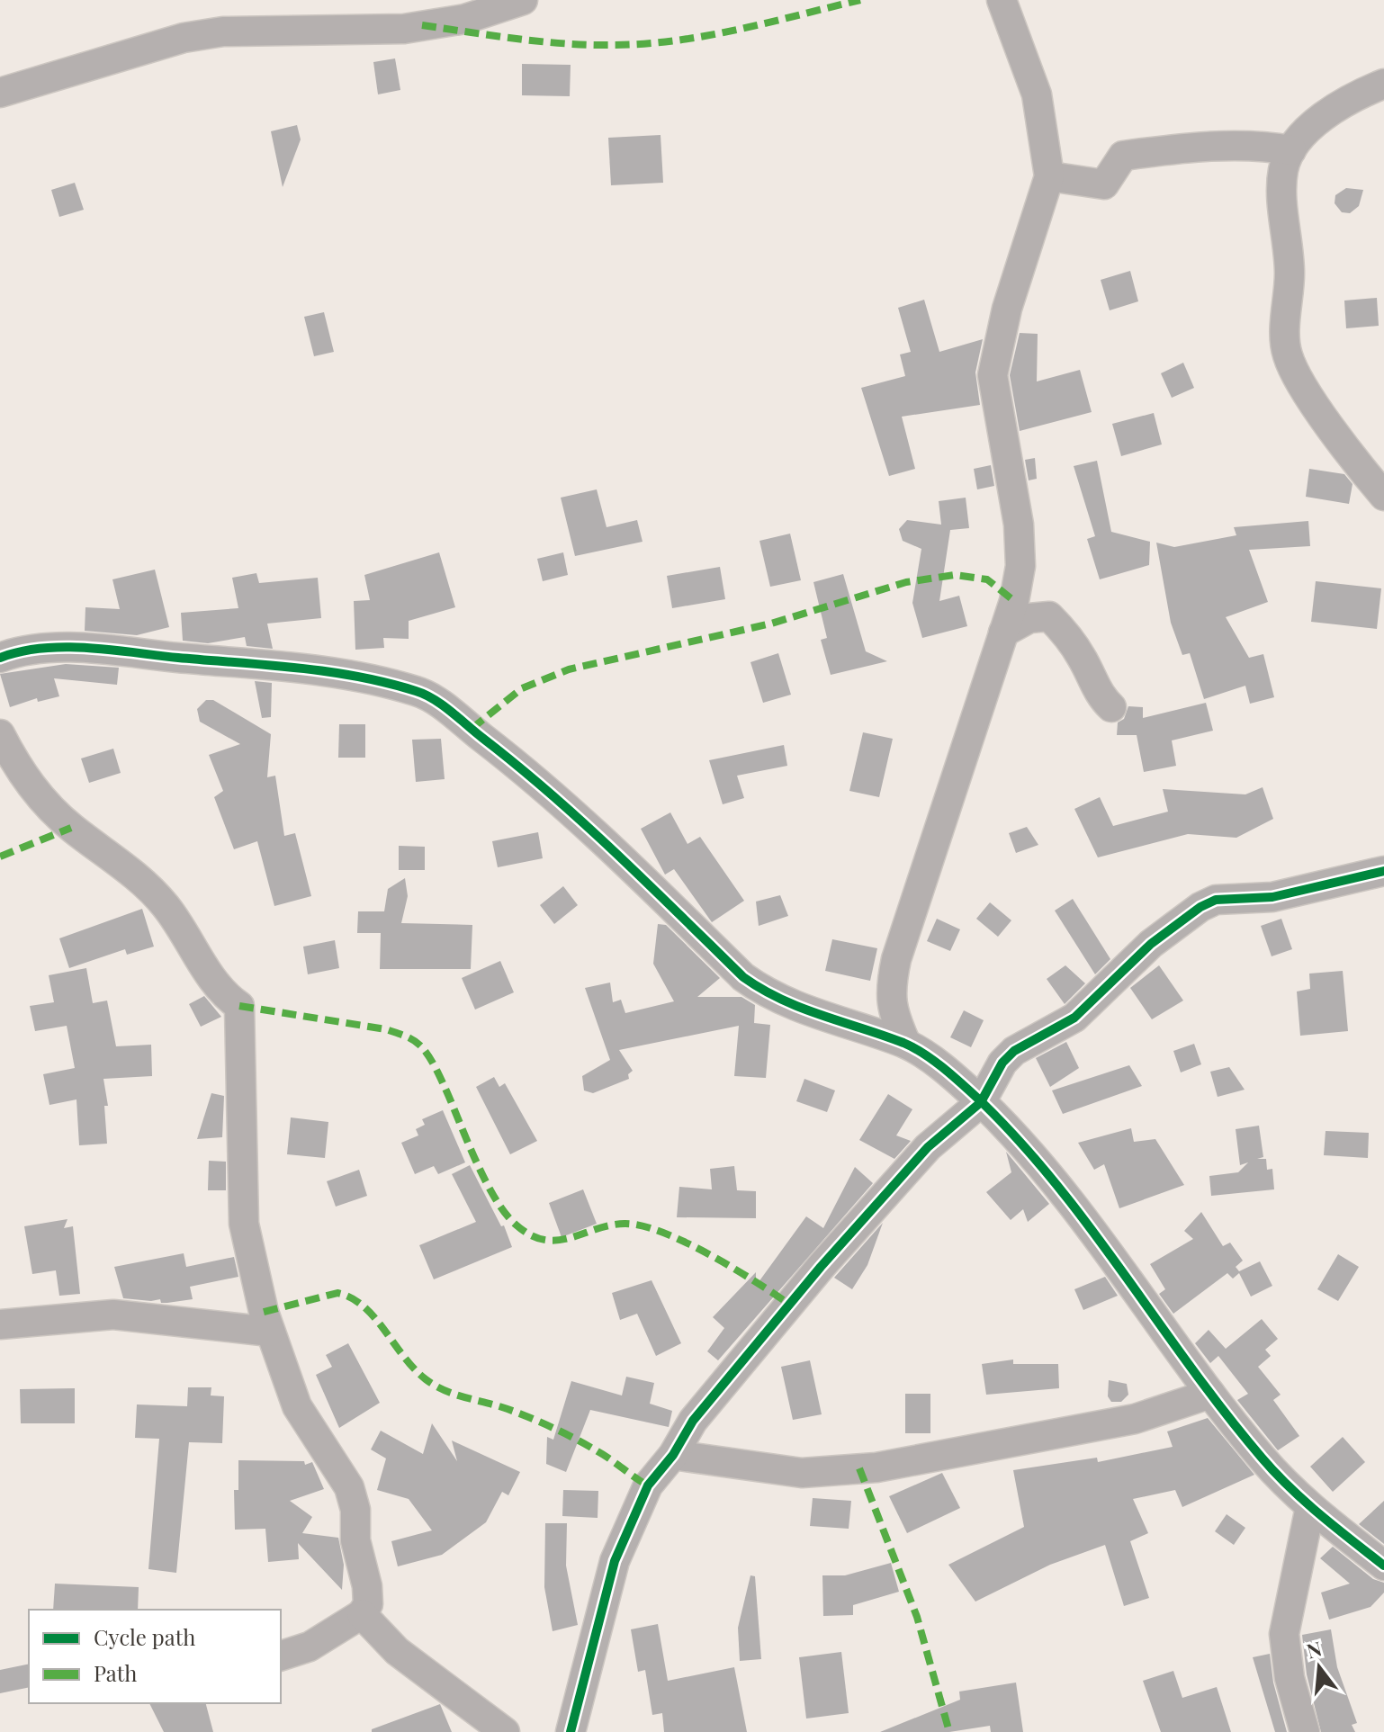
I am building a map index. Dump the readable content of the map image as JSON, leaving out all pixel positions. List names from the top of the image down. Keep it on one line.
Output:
{"legend":["Cycle path","Path"],"north":"top"}
